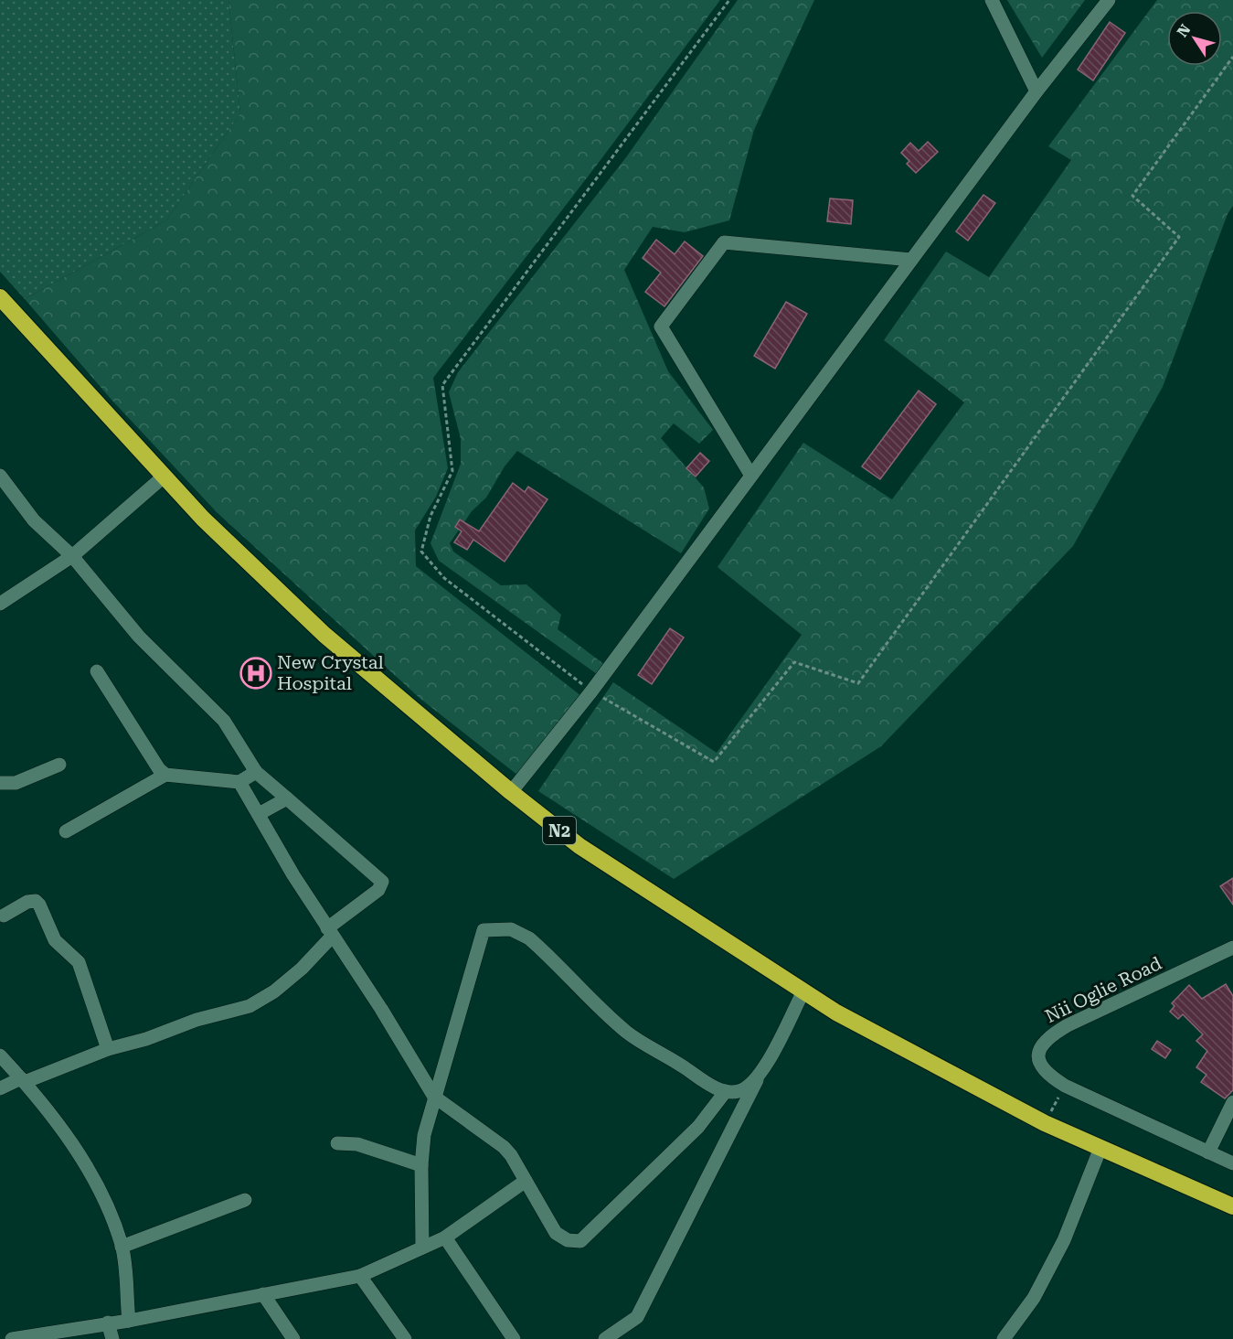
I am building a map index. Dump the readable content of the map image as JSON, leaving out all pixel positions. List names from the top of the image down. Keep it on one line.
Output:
{"streets":{"highway":["N2"],"street":["Nii Oglie Road"]},"places":{"hospital":["New Crystal Hospital"]},"north":"top left"}
